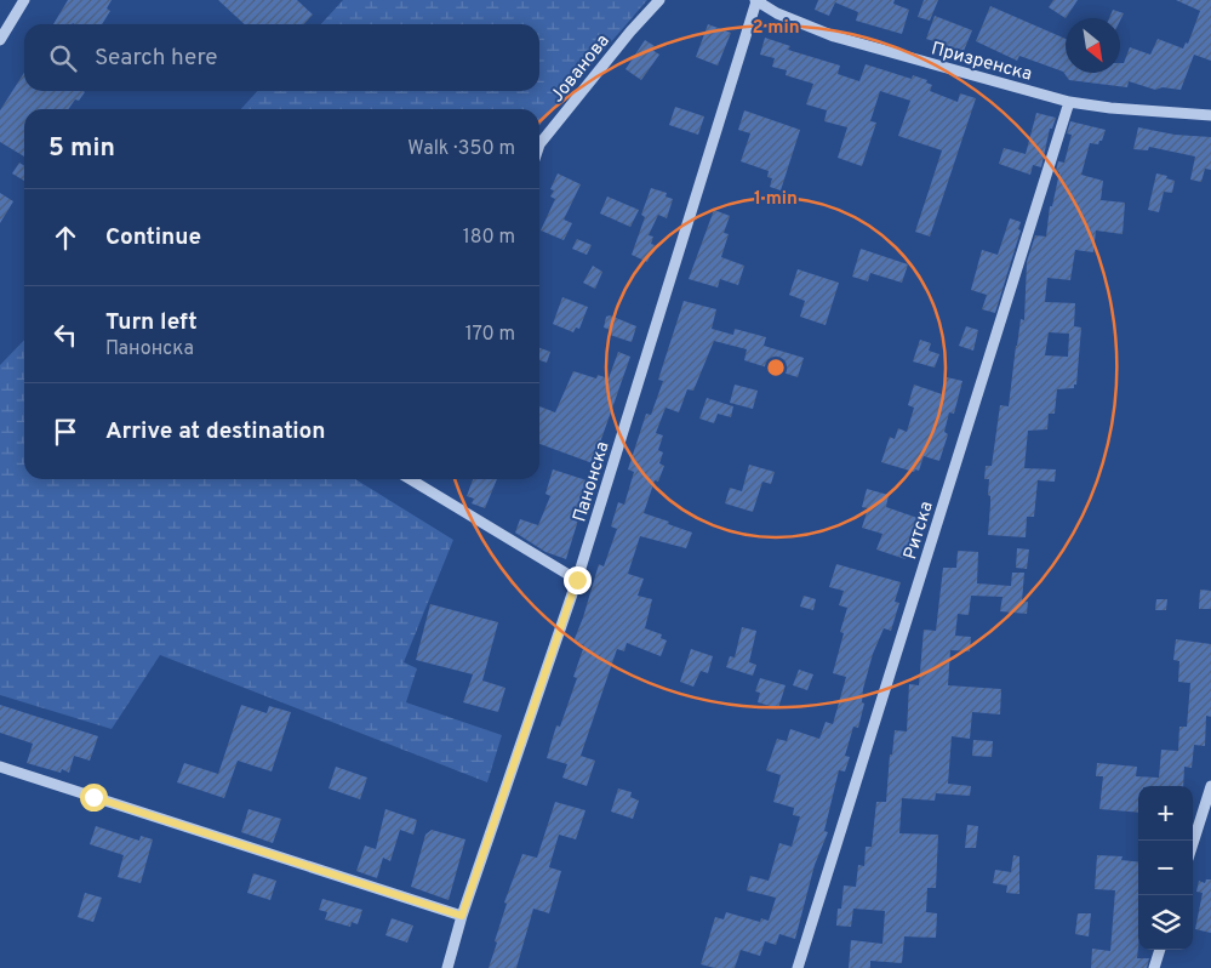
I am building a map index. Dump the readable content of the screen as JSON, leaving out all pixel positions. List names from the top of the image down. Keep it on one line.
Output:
{"streets":{"street":["Призренска","Јованова","Панонска","Ритска"]},"crossings":[["Призренска","Панонска"],["Призренска","Ритска"]],"north":"bottom right","page":{"search":"Search here","heading":["5 min","Walk · 350 m"],"list":[["Continue","180 m"],["Turn left","Панонска","170 m"],"Arrive at destination"],"map_buttons":["+","−"]},"rings":["2 min","1 min"]}
